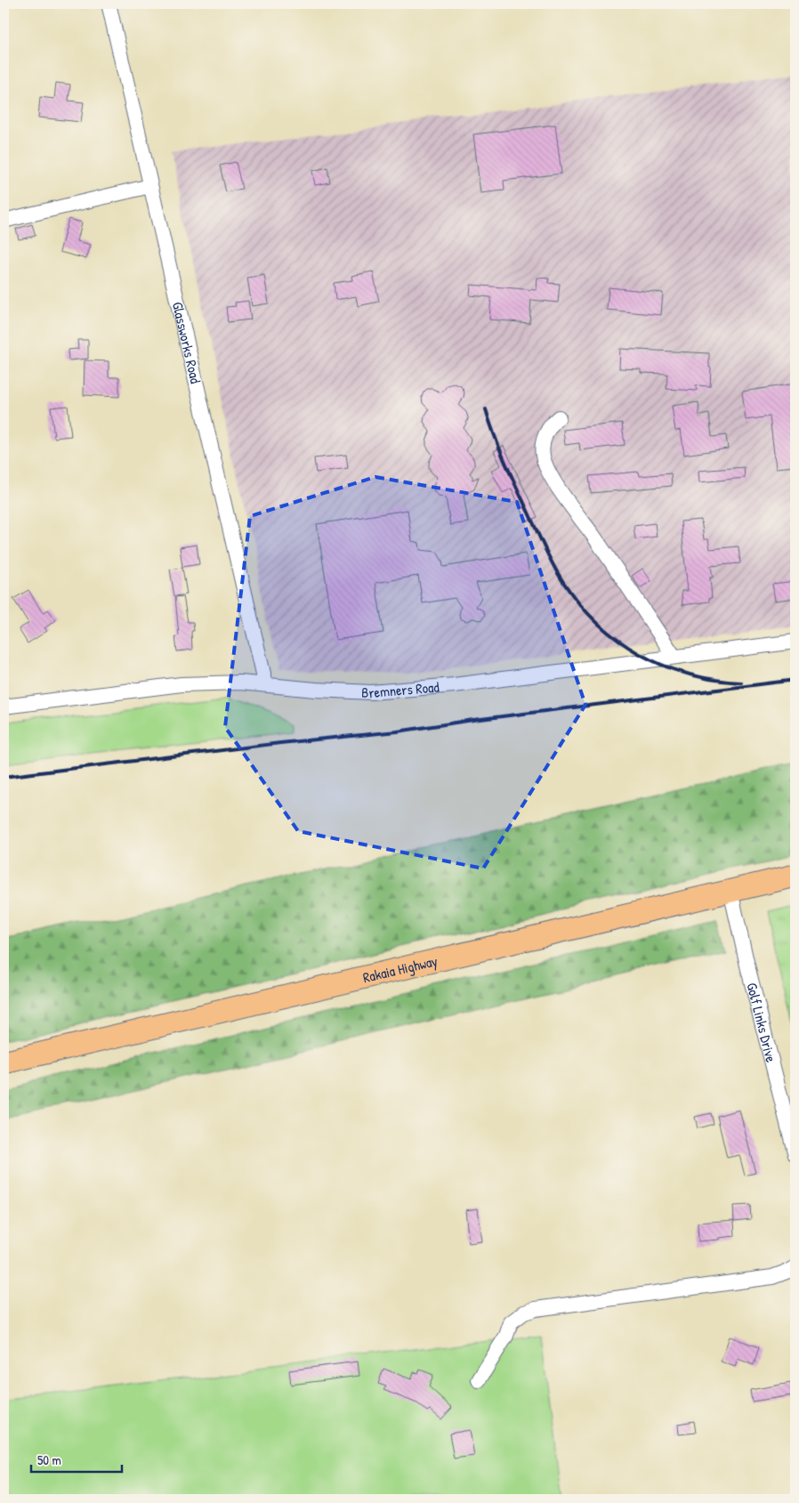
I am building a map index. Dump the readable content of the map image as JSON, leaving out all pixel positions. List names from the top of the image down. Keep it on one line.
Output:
{"streets":{"highway":["Rakaia Highway"],"street":["Glassworks Road","Bremners Road","Golf Links Drive"]},"crossings":[["Glassworks Road","Bremners Road"],["Rakaia Highway","Golf Links Drive"]],"scale_bar":"50 m"}
